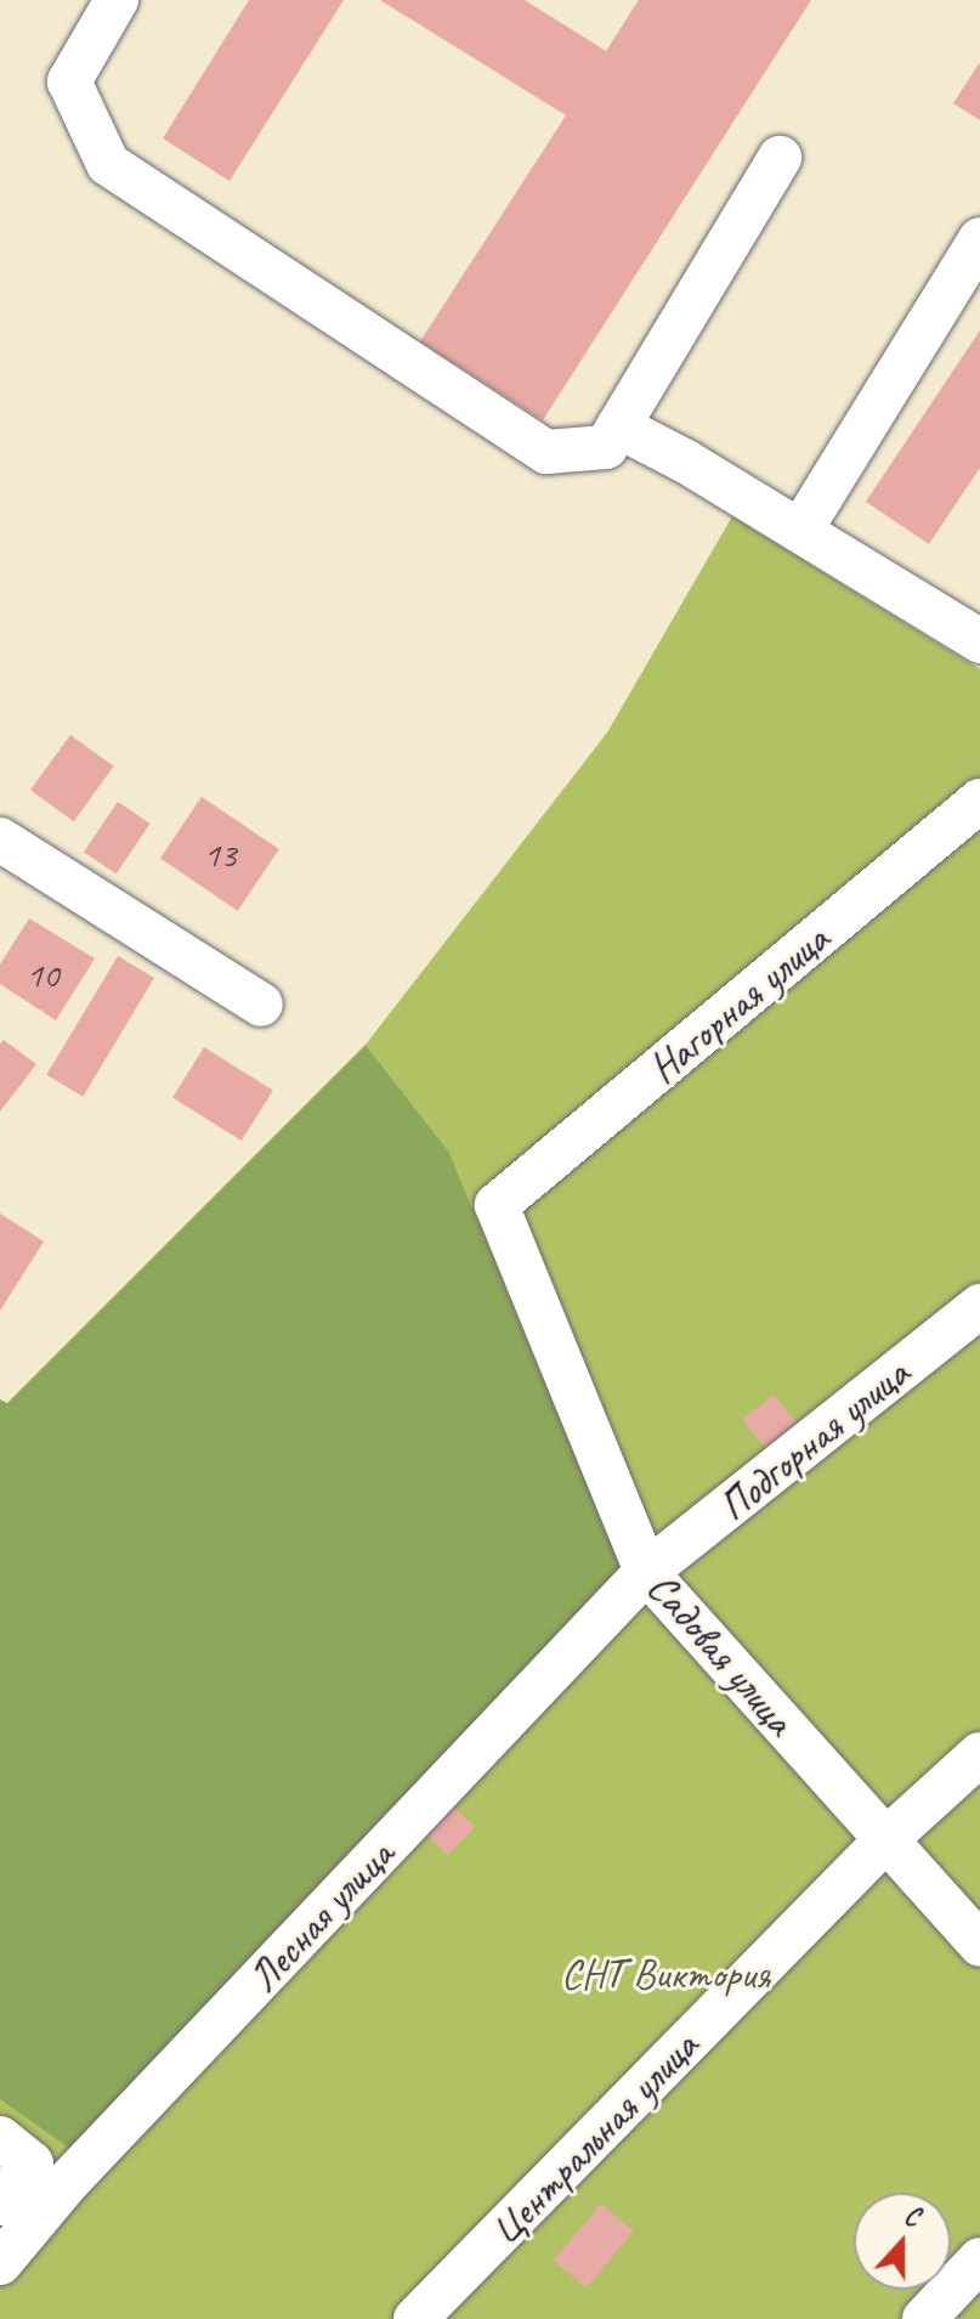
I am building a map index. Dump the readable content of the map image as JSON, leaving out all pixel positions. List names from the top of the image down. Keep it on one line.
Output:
{"streets":{"street":["Нагорная улица","Подгорная улица","Садовая улица","Лесная улица","Центральная улица"]},"crossings":[["Нагорная улица","Садовая улица"],["Подгорная улица","Садовая улица"],["Подгорная улица","Лесная улица"],["Садовая улица","Лесная улица"],["Садовая улица","Центральная улица"]],"parks":["СНТ Виктория"],"house_numbers":["13","10"],"north":"top"}
